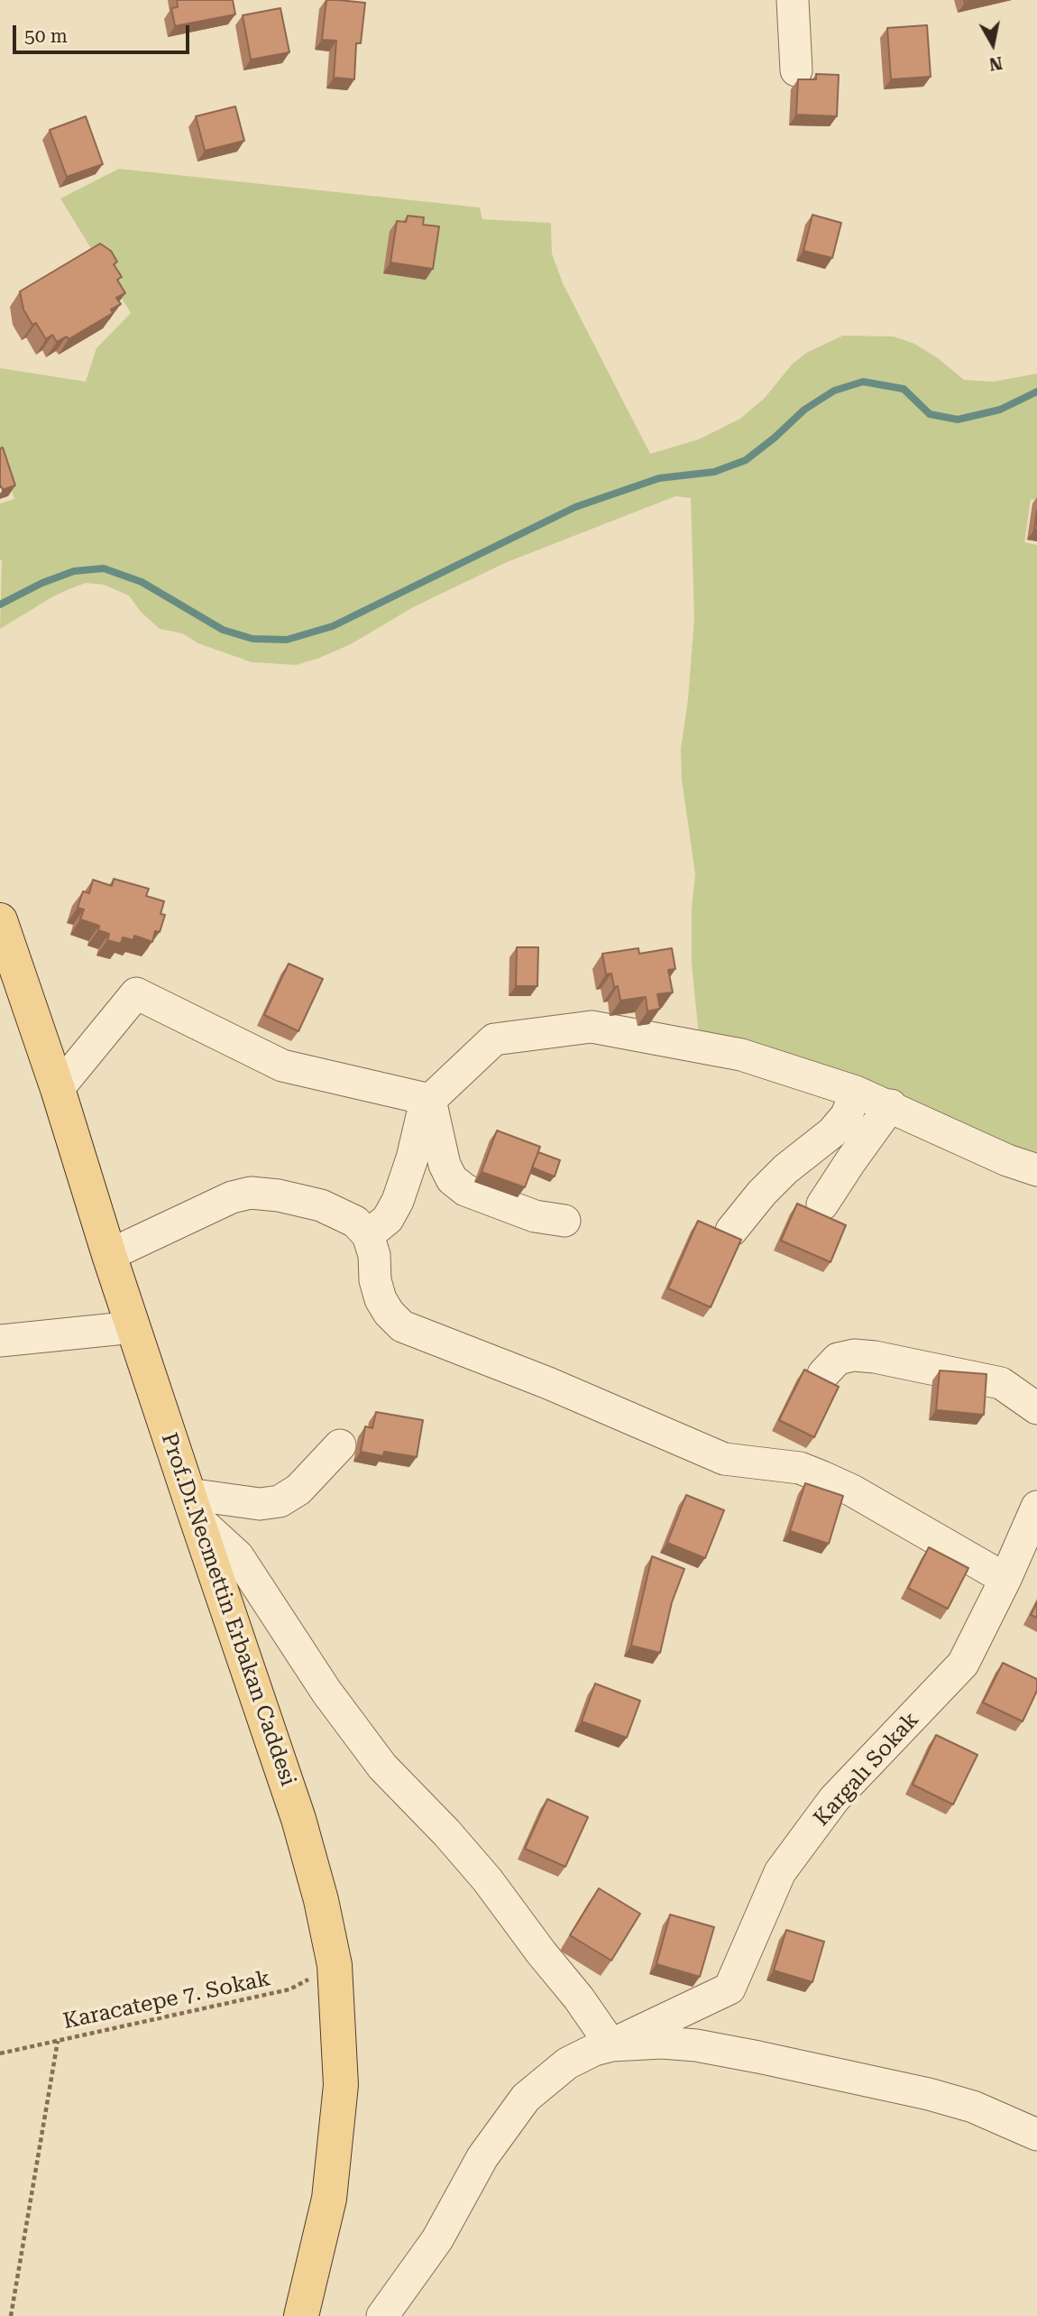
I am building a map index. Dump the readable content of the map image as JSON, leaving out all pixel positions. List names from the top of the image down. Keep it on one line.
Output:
{"streets":{"main road":["Prof.Dr.Necmettin Erbakan Caddesi"],"street":["Kargalı Sokak"],"path":["Karacatepe 7. Sokak"]},"crossings":[["Prof.Dr.Necmettin Erbakan Caddesi","Karacatepe 7. Sokak"]],"scale_bar":"50 m","north":"bottom"}
